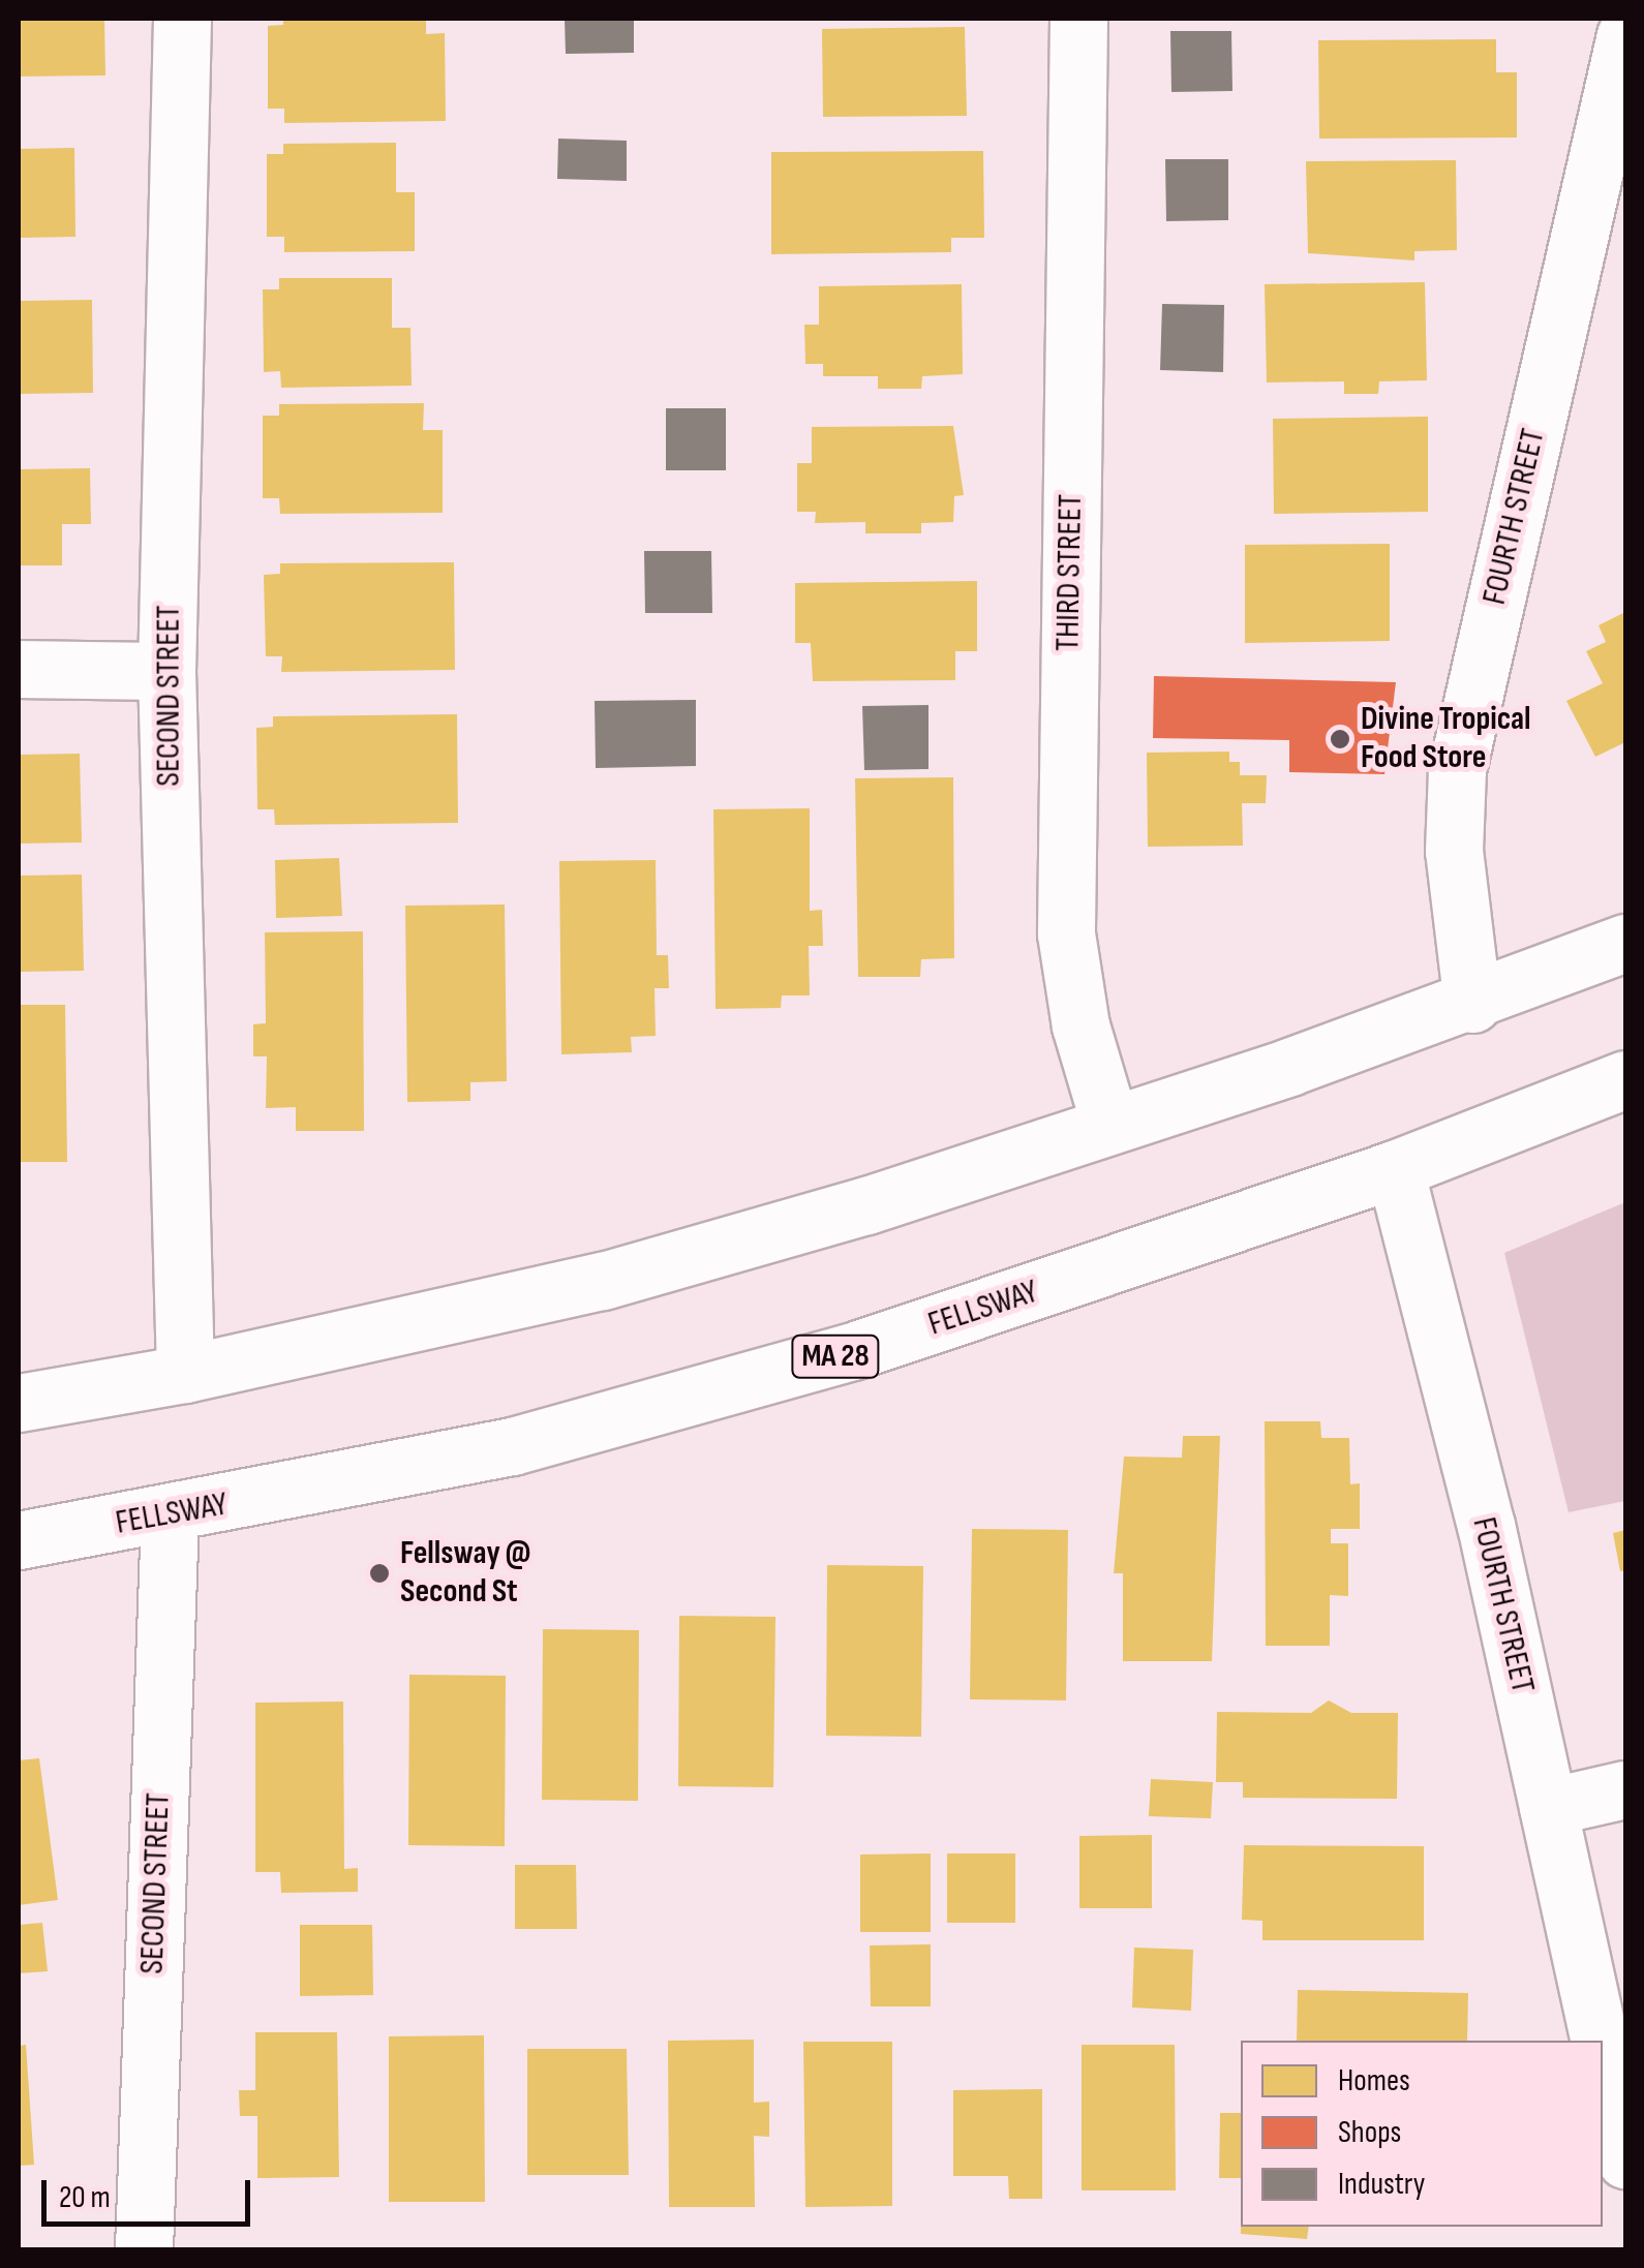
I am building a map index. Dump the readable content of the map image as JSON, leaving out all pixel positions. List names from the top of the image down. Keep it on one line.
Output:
{"streets":{"street":["FOURTH STREET","THIRD STREET","SECOND STREET","FELLSWAY","MA 28"]},"crossings":[["FOURTH STREET","FELLSWAY"],["SECOND STREET","FELLSWAY"]],"places":["Divine Tropical Food Store","Fellsway @ Second St"],"legend":["Homes","Shops","Industry"],"scale_bar":"20 m"}
